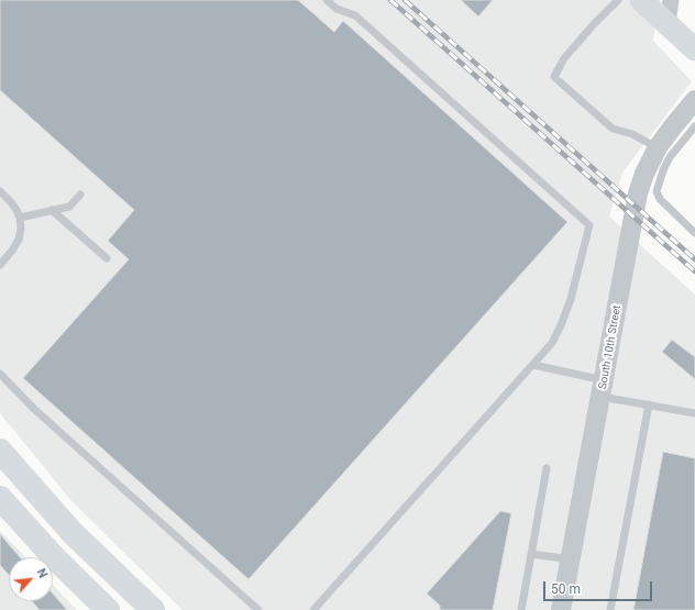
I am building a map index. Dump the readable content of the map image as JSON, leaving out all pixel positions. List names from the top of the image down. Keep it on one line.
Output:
{"streets":{"street":["South 10th Street"]},"scale_bar":"50 m","north":"top right"}
